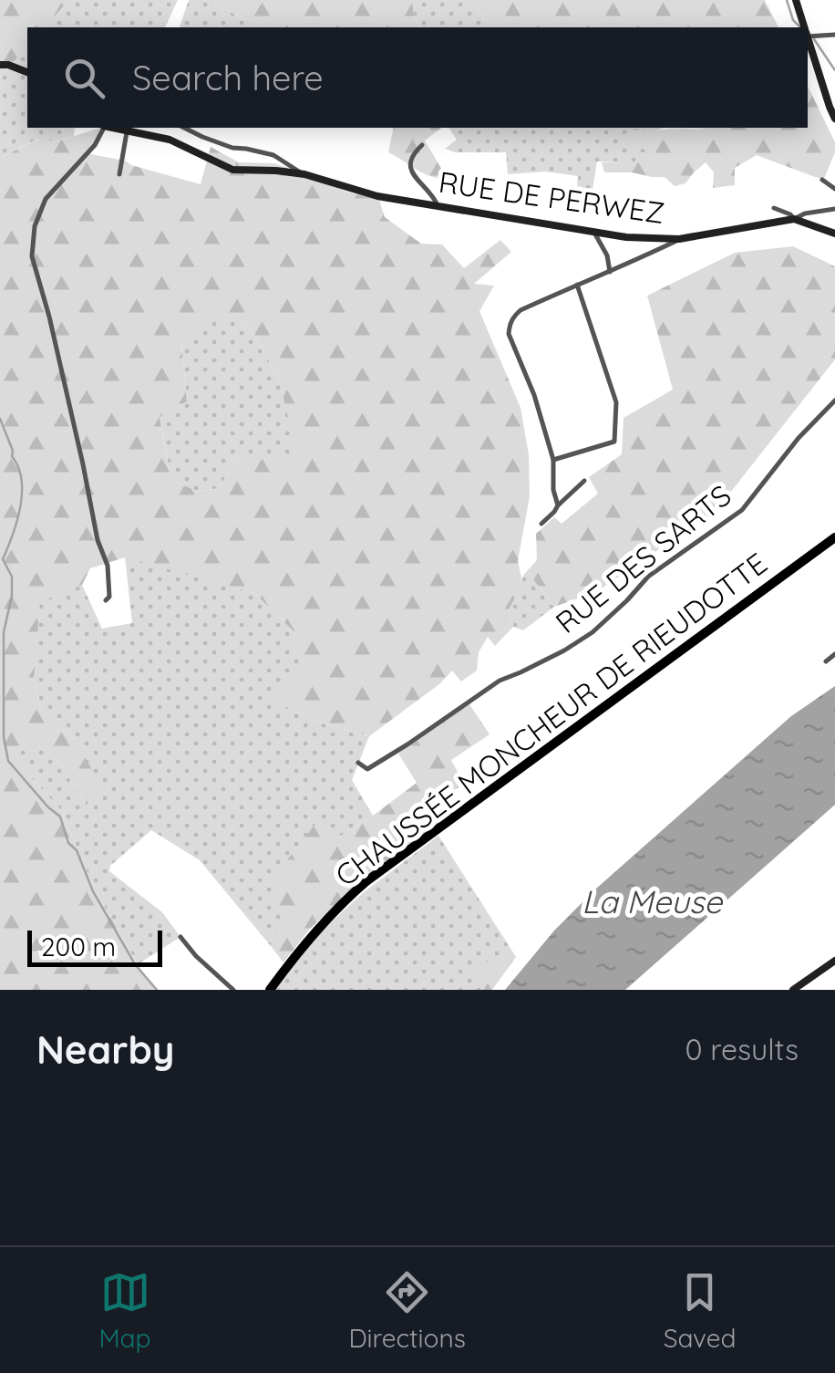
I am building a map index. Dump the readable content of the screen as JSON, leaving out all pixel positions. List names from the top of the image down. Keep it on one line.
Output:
{"streets":{"main road":["CHAUSSÉE MONCHEUR DE RIEUDOTTE"],"street":["RUE DE PERWEZ","RUE DES SARTS"]},"water":["La Meuse"],"scale_bar":"200 m","page":{"search":"Search here","scale":"200 m","heading":["Nearby","0 results"],"nav":["Map","Directions","Saved"]}}
